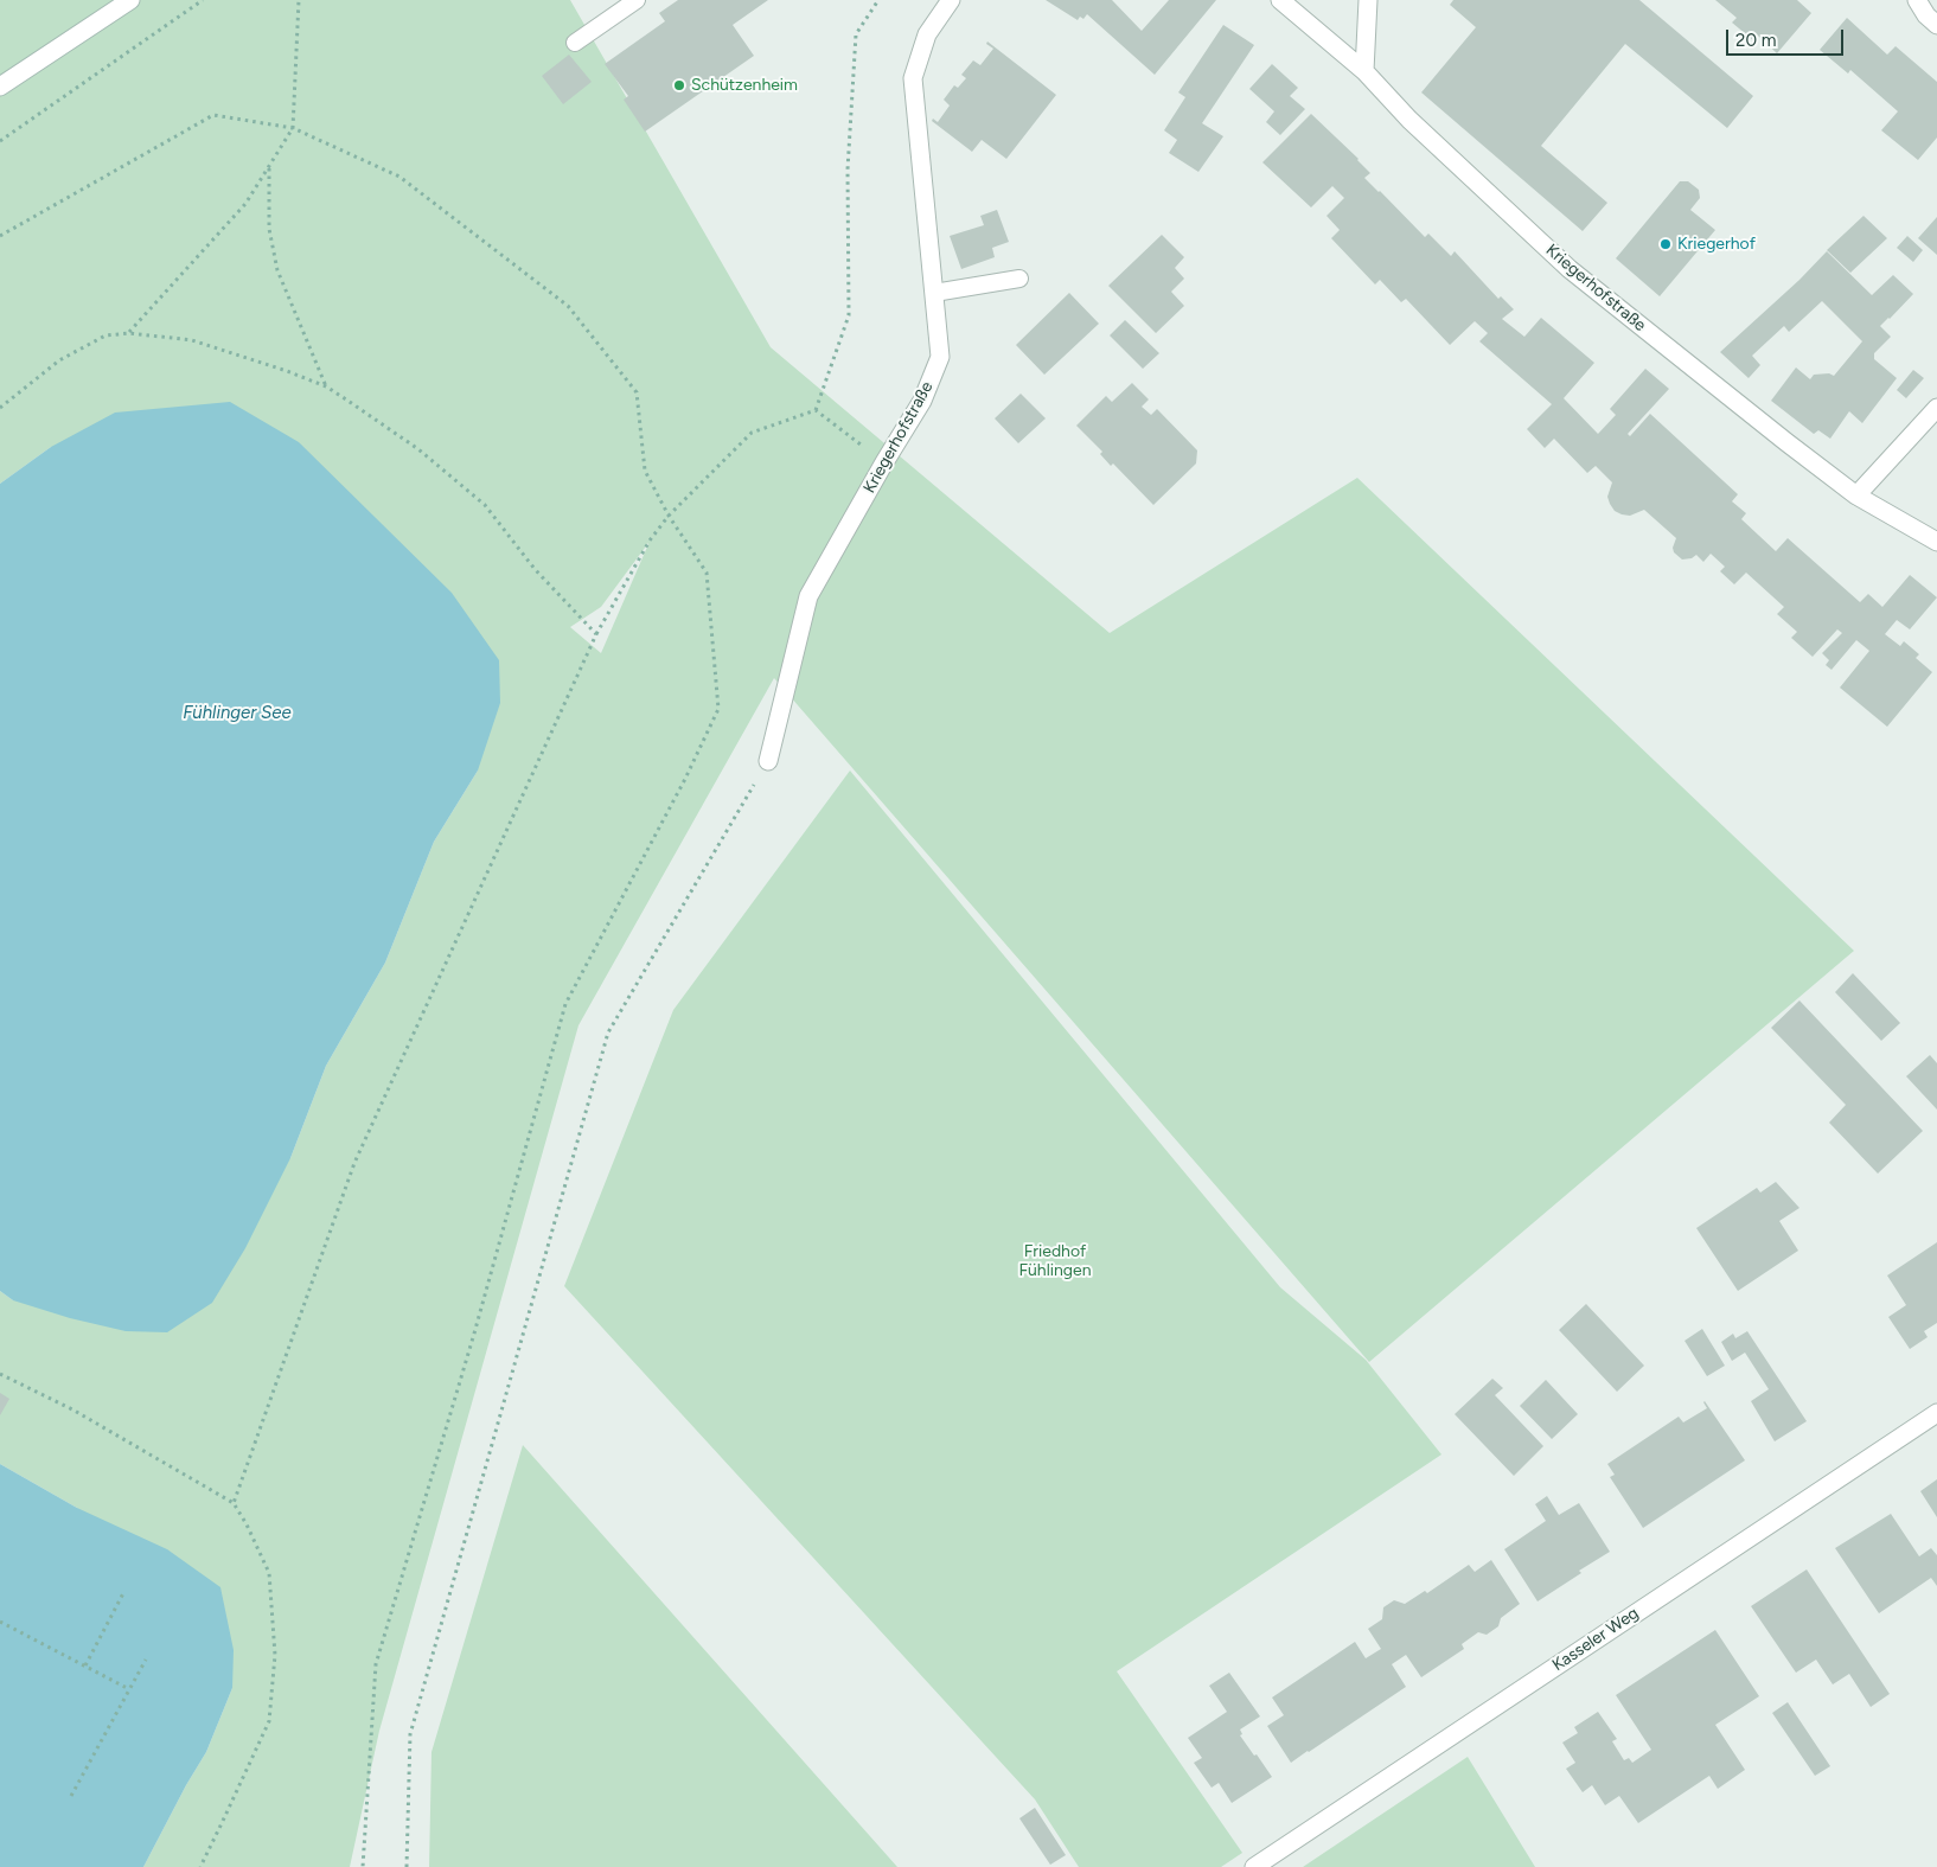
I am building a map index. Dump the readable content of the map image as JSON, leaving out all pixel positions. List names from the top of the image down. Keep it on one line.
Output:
{"streets":{"street":["Kriegerhofstraße","Kasseler Weg"]},"water":["Fühlinger See"],"parks":["Friedhof Fühlingen"],"places":["Schützenheim","Kriegerhof"],"scale_bar":"20 m"}
